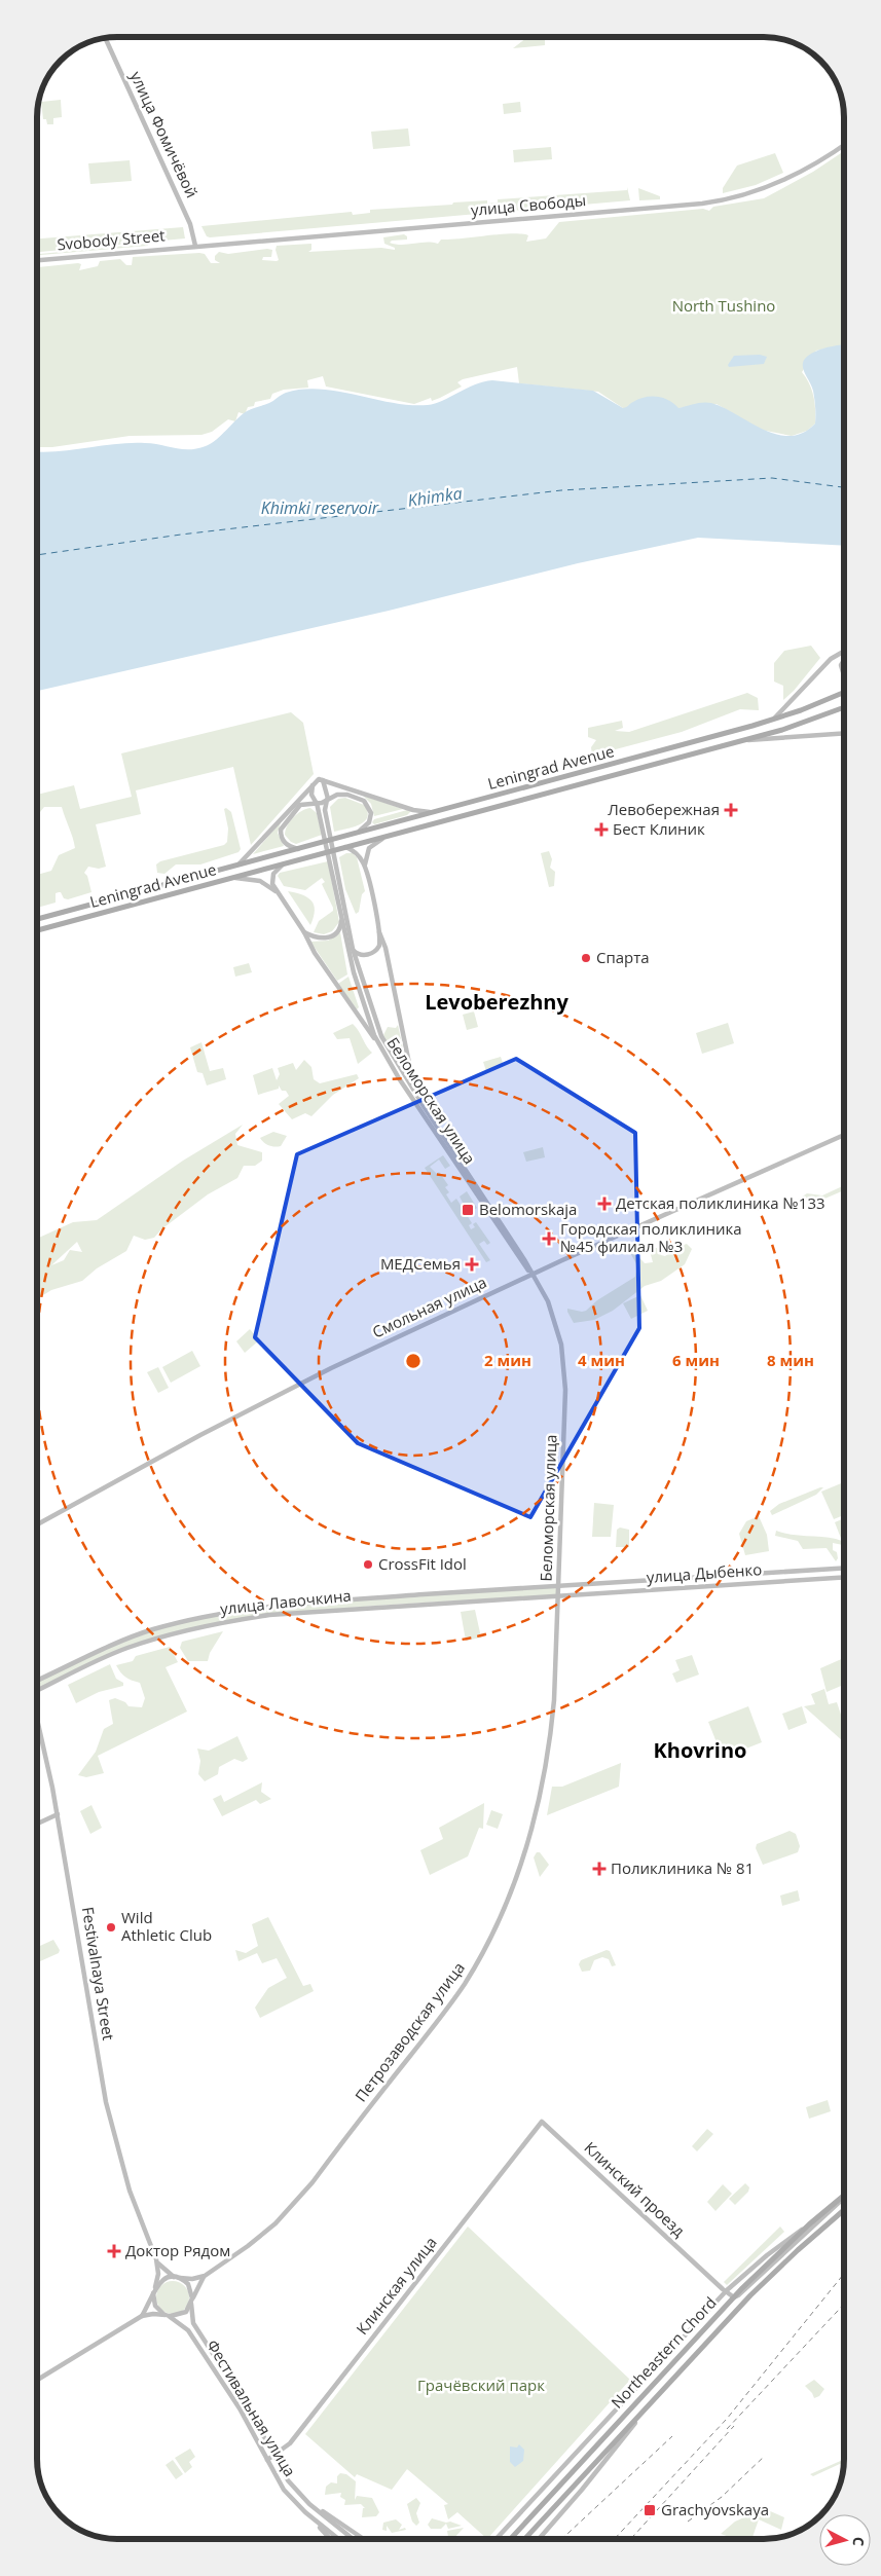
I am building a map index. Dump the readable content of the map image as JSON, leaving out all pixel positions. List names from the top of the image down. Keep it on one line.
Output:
{"streets":{"main road":["улица Фомичёвой","улица Свободы","Svobody Street","Leningrad Avenue","Беломорская улица","Смольная улица","улица Дыбенко","улица Лавочкина","Festivalnaya Street","Петрозаводская улица","Клинский проезд","Клинская улица","Northeastern Chord","Фестивальная улица"]},"crossings":[["улица Фомичёвой","улица Свободы"],["улица Фомичёвой","Svobody Street"],["улица Свободы","Svobody Street"],["Беломорская улица","Смольная улица"],["Беломорская улица","улица Дыбенко"],["Беломорская улица","улица Лавочкина"],["Беломорская улица","Петрозаводская улица"],["улица Дыбенко","улица Лавочкина"],["улица Дыбенко","Петрозаводская улица"],["улица Лавочкина","Петрозаводская улица"],["Festivalnaya Street","Петрозаводская улица"],["Festivalnaya Street","Фестивальная улица"],["Петрозаводская улица","Фестивальная улица"],["Клинский проезд","Клинская улица"],["Клинская улица","Фестивальная улица"]],"districts":["Levoberezhny","Khovrino"],"water":["Khimka","Khimki reservoir"],"parks":["North Tushino","Грачёвский парк"],"places":{"health":["Левобережная","Бест Клиник","Детская поликлиника №133","Городская поликлиника №45 филиал №3","МЕДСемья","Поликлиника № 81","Доктор Рядом"],"other":["Спарта","CrossFit Idol","Wild Athletic Club"],"transit":["Belomorskaja","Grachyovskaya"]},"north":"right","rings":["2 мин","4 мин","6 мин","8 мин"]}
